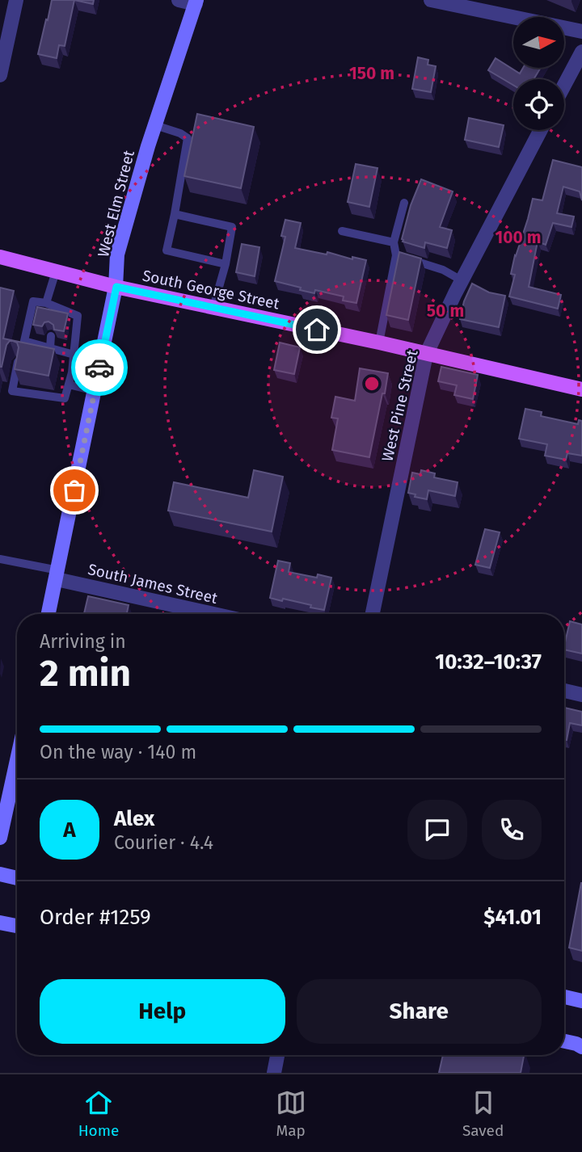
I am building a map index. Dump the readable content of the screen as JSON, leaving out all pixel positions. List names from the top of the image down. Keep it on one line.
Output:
{"streets":{"main road":["South George Street"],"street":["West Elm Street","West Pine Street","South James Street"]},"crossings":[["West Elm Street","South George Street"],["West Elm Street","South James Street"],["South George Street","West Pine Street"]],"north":"right","page":{"heading":["2 min","Arriving in","10:32–10:37"],"panel":["Alex","Courier · 4.4","Order #1259","$41.01"],"bar":"On the way · 140 m","round":"A","buttons":["Help","Share"],"tabs":["Home","Map","Saved"]},"rings":["150 m","100 m","50 m"]}
